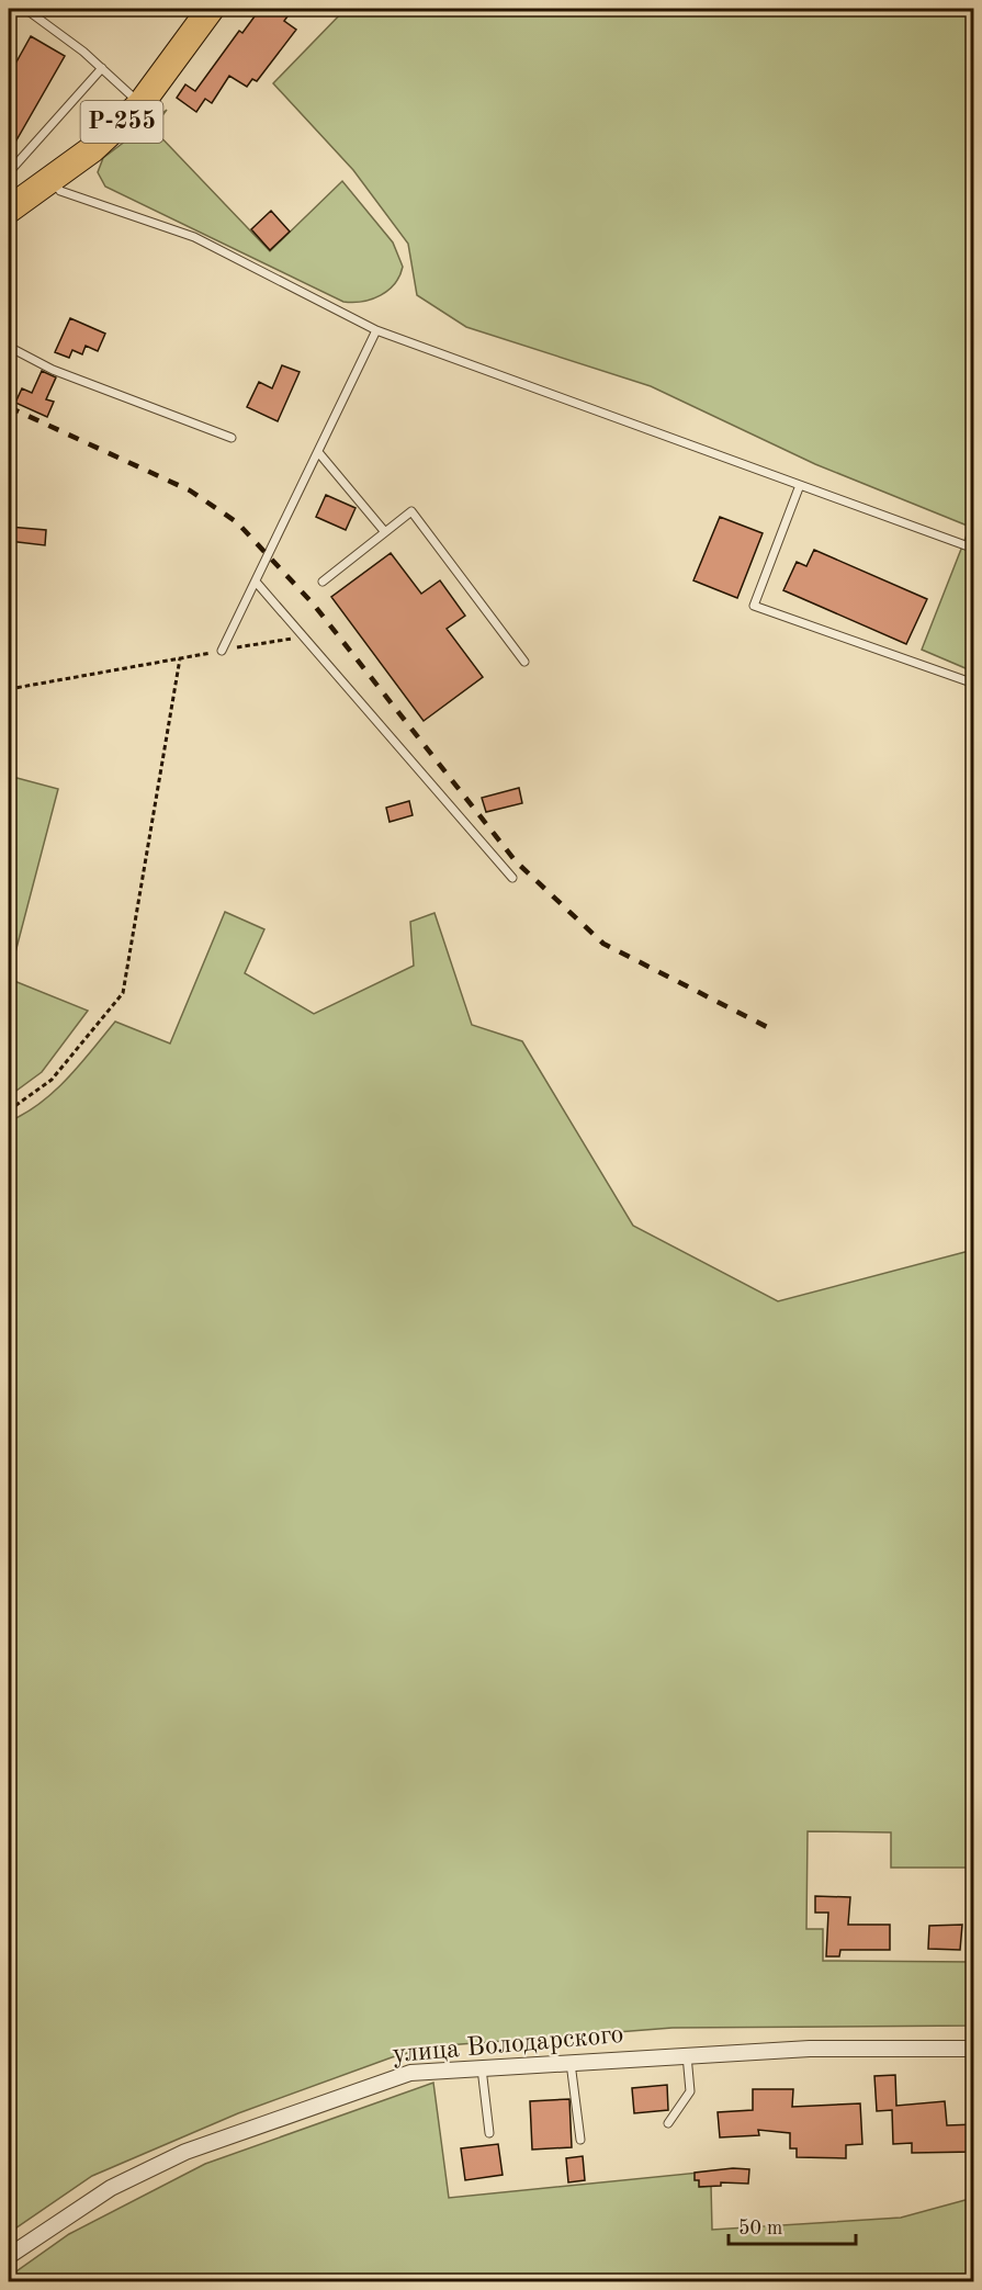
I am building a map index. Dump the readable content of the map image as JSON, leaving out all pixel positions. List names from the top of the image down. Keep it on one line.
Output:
{"streets":{"highway":["Р-255"],"street":["улица Володарского"]},"scale_bar":"50 m"}
